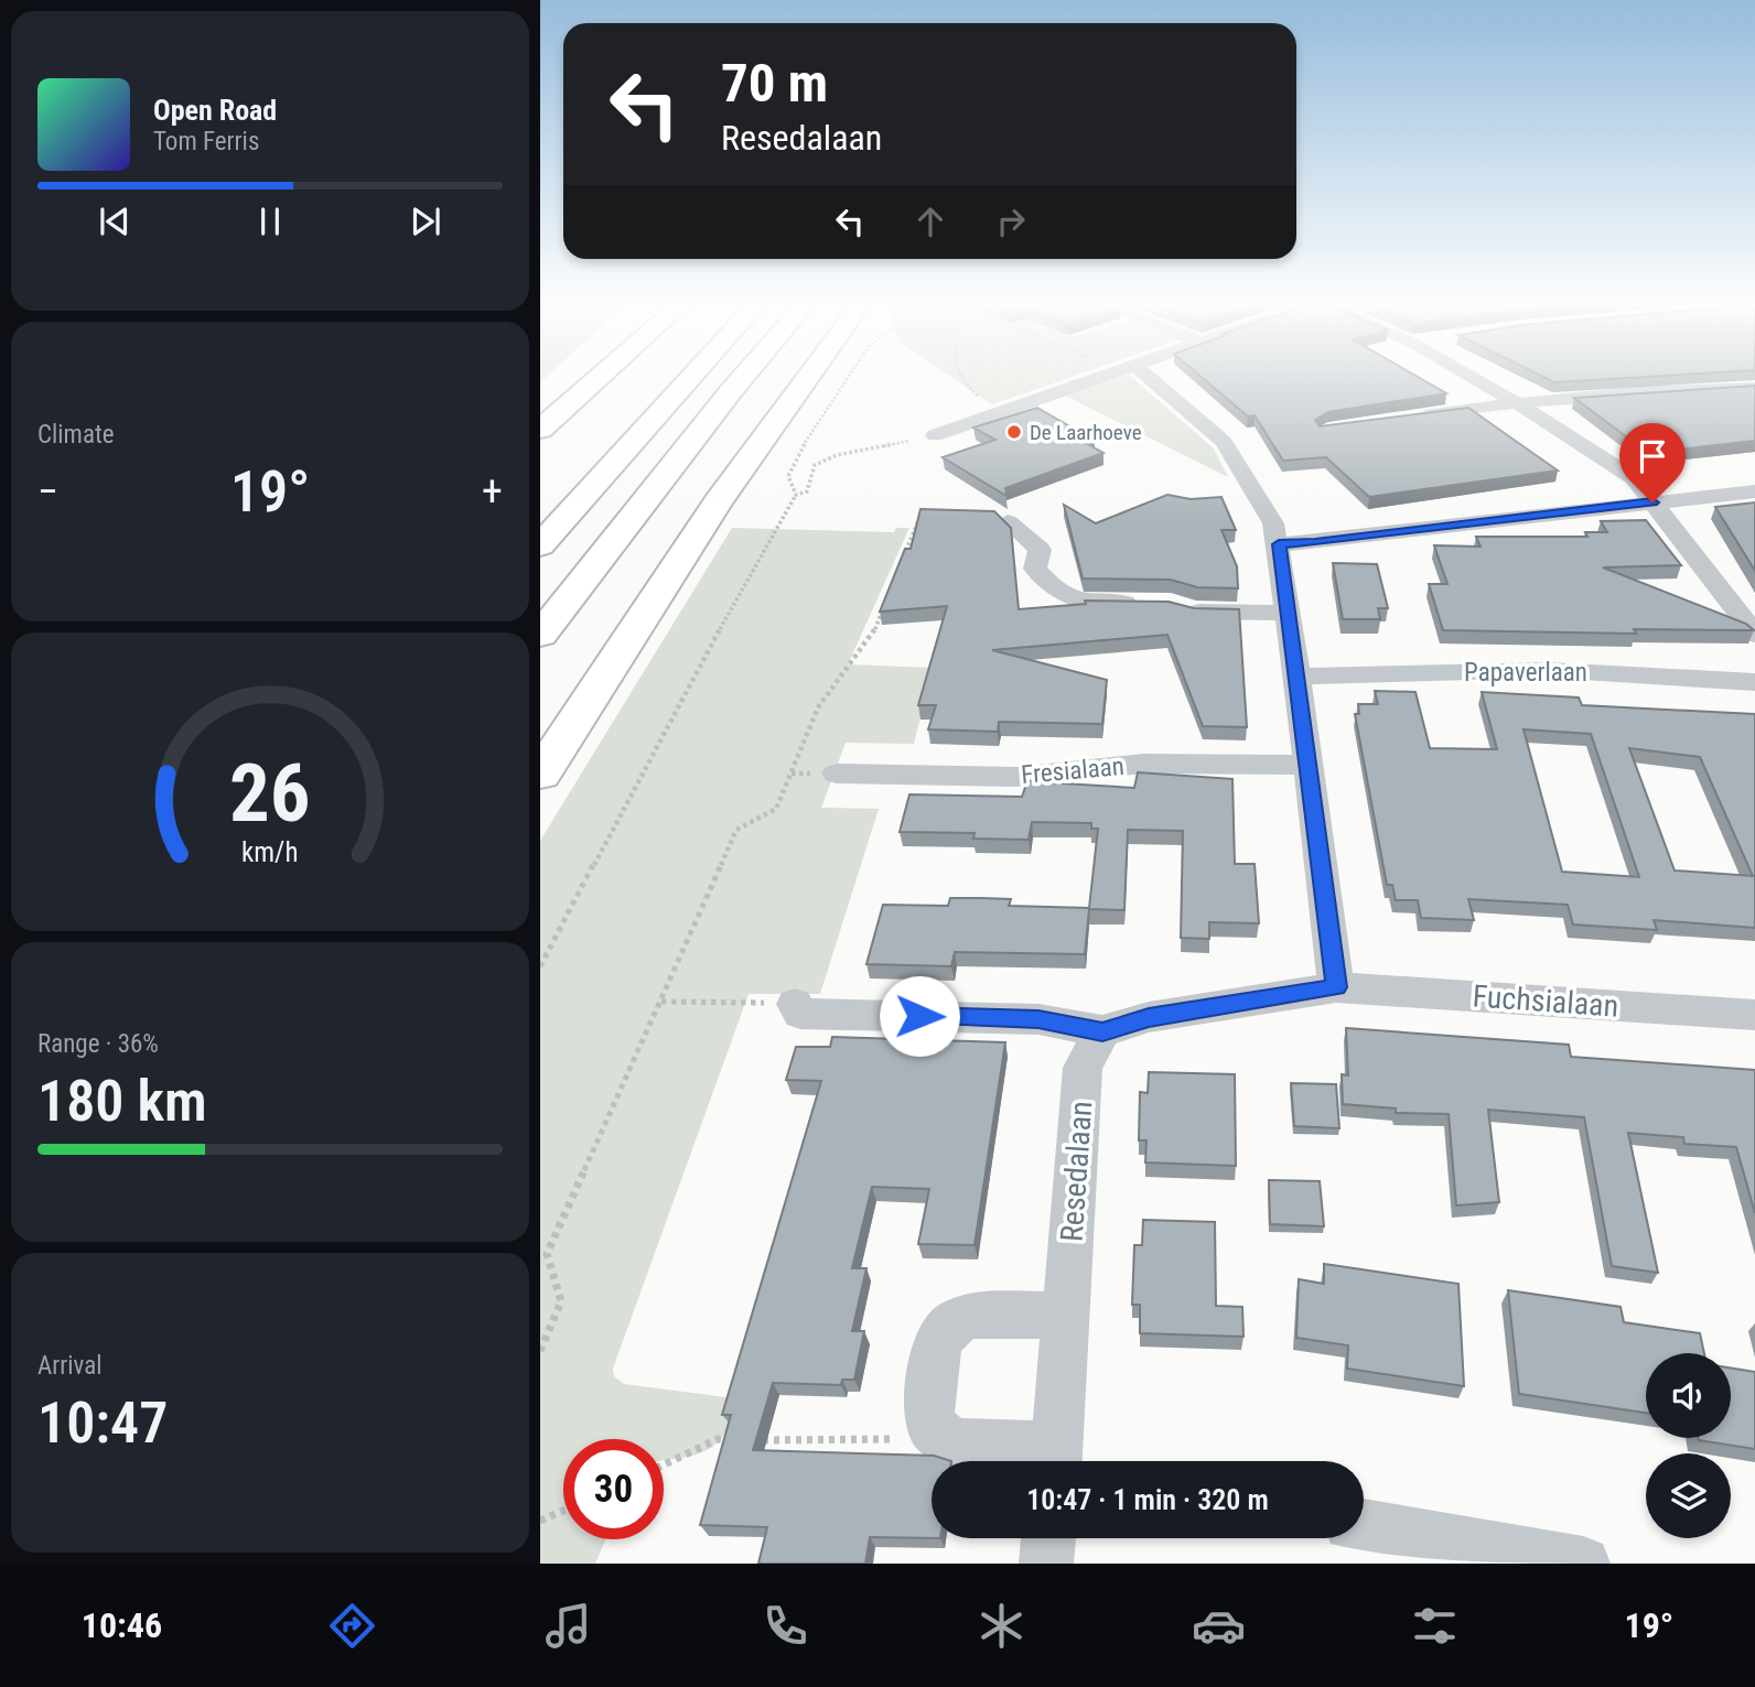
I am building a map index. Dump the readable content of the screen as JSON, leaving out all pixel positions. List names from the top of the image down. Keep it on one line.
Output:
{"streets":{"street":["Papaverlaan","Fresialaan","Fuchsialaan","Resedalaan"]},"places":["De Laarhoeve"],"page":{"turn":["70 m","Resedalaan"],"song":["Open Road","Tom Ferris"],"tile":["Climate",["Range · 36%","180 km"],["Arrival","10:47"]],"heat":["−","19°","+"],"limit":"30","trip":"10:47 · 1 min · 320 m","tabs":["10:46","19°"],"gauge":["26","km/h"]}}
